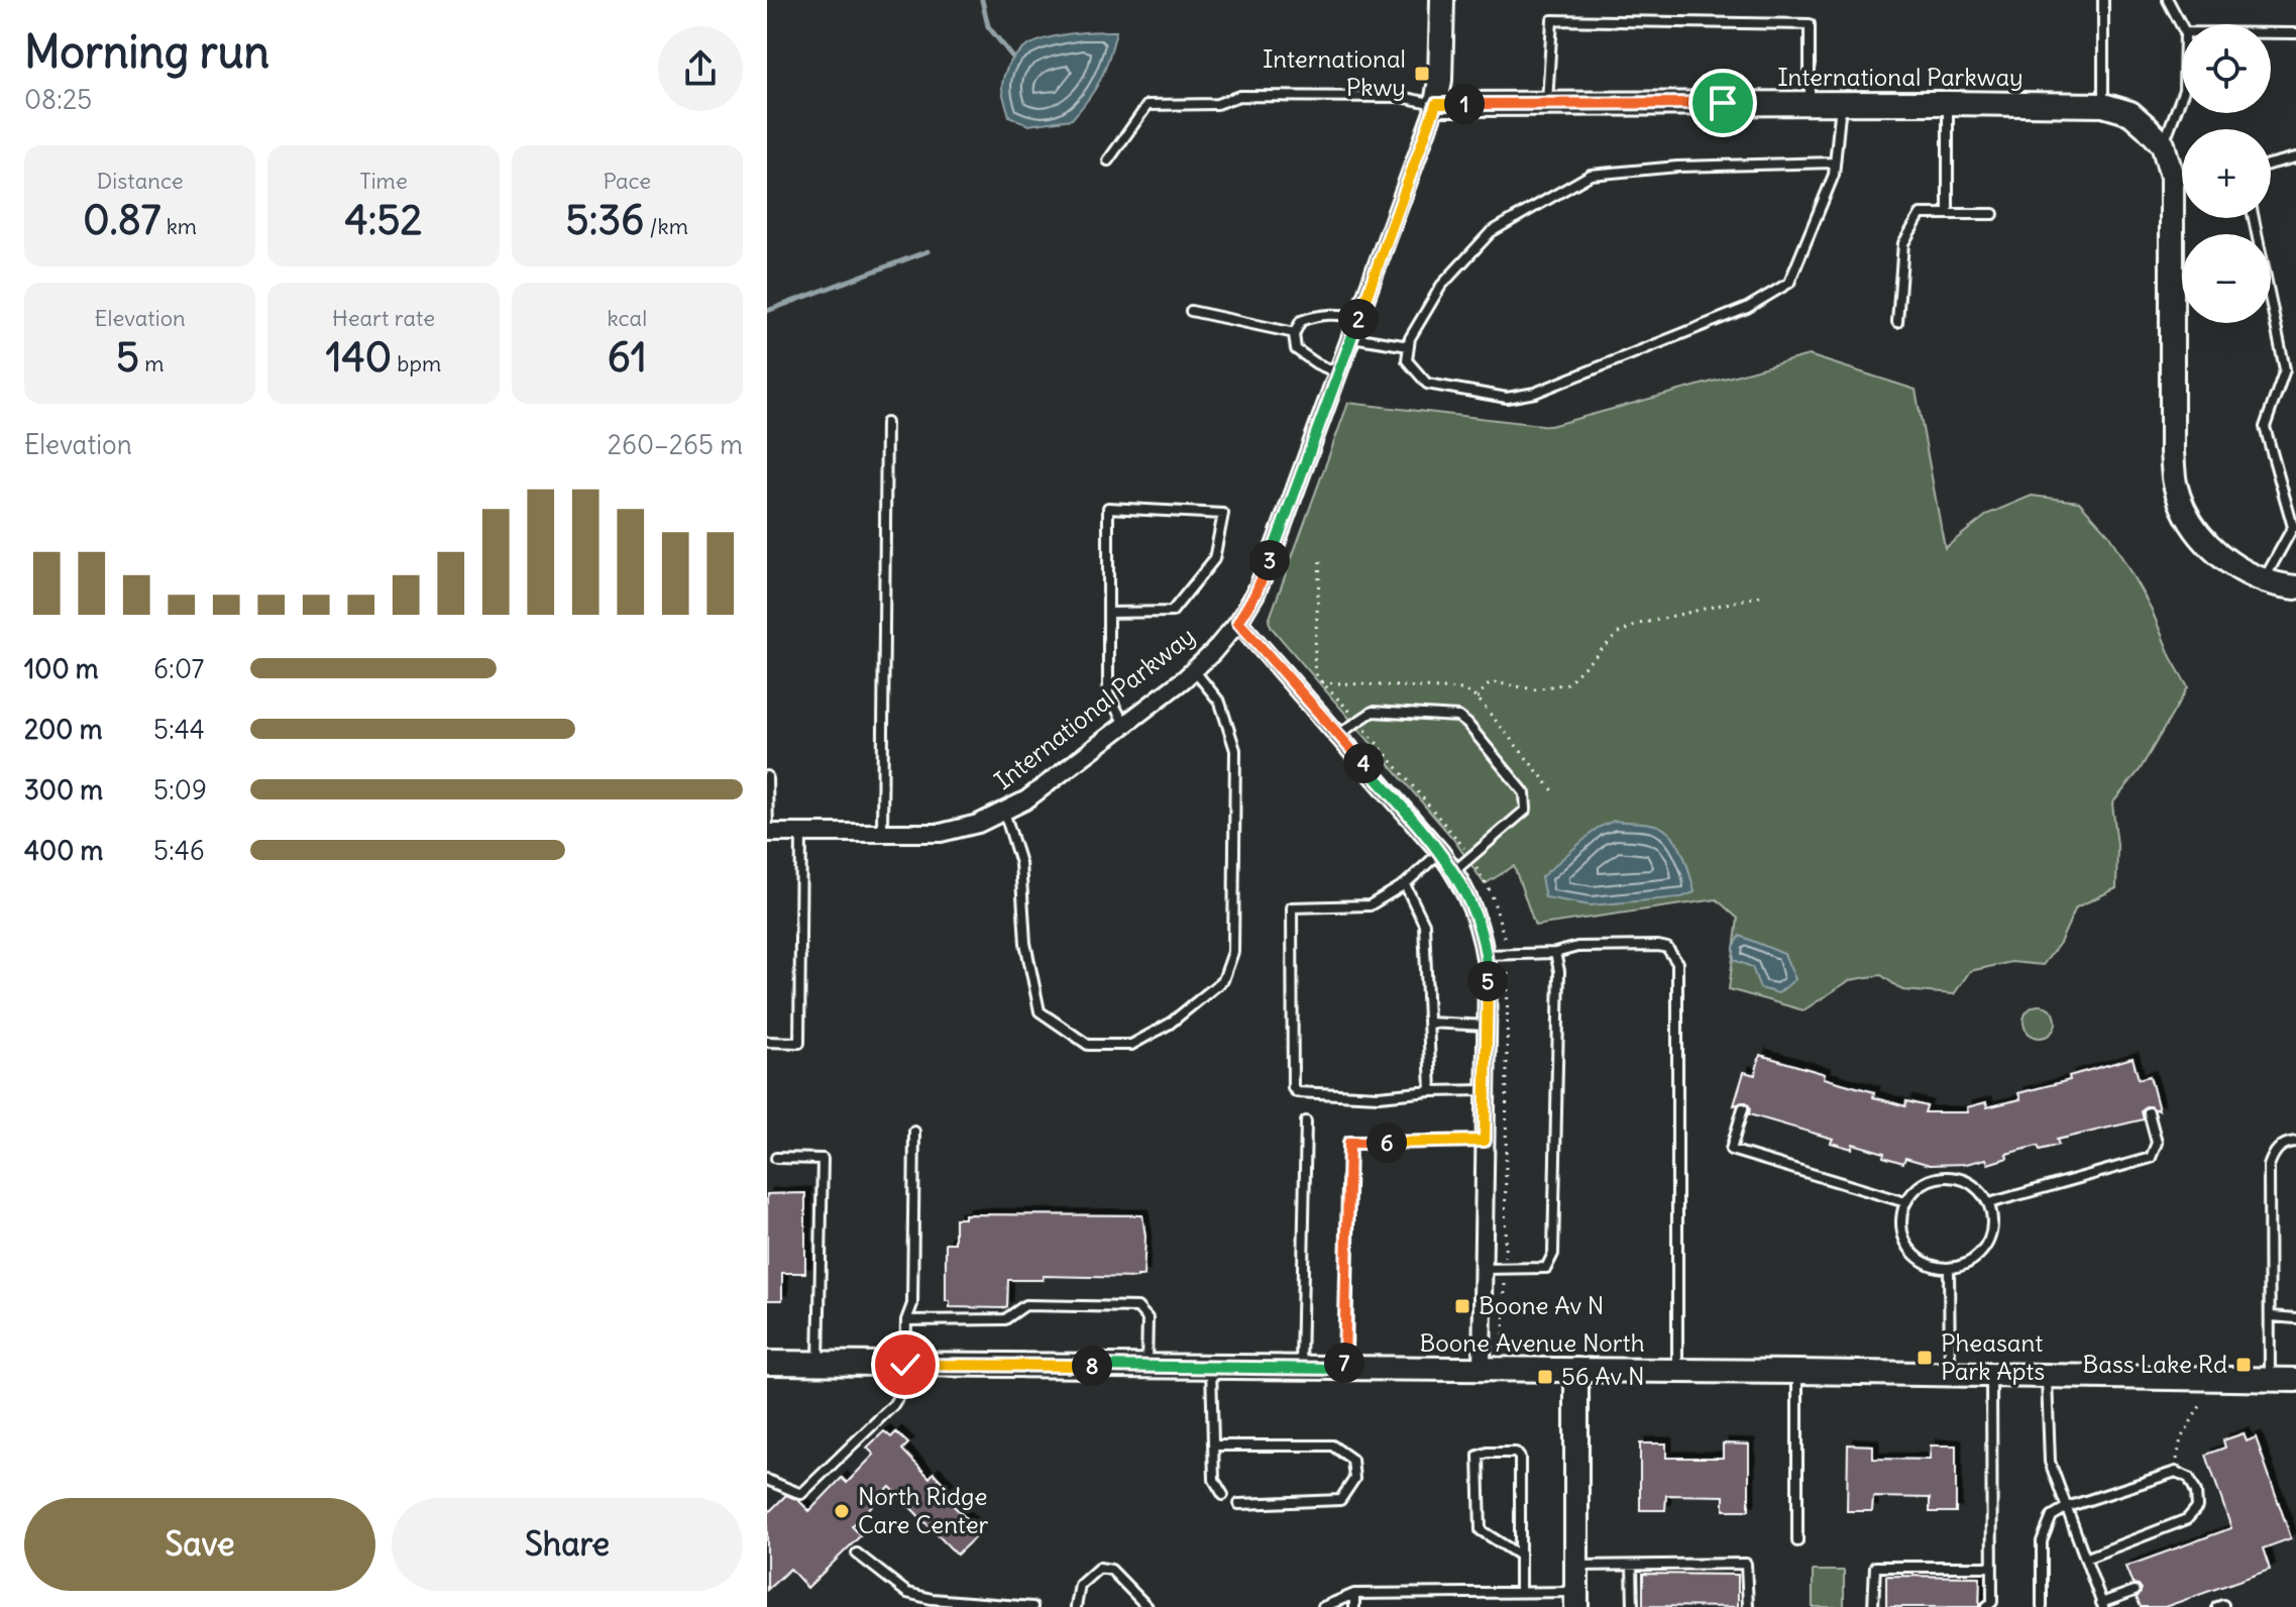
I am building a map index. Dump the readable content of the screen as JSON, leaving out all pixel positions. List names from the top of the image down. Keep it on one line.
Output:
{"streets":{"street":["International Parkway","Boone Avenue North"]},"places":{"transit":["International Pkwy","Boone Av N","Pheasant Park Apts","Bass Lake Rd","56 Av N"],"other":["North Ridge Care Center"]},"page":{"heading":["Morning run","08:25"],"map_buttons":["+","−"],"pins":["1","2","3","4","5","6","7","8"],"stats":[["Distance","0.87 km"],["Time","4:52"],["Pace","5:36 /km"],["Elevation","5 m"],["Heart rate","140 bpm"],["kcal","61"]],"chart":["Elevation","260–265 m"],"list":[{"name":"100 m","note":"6:07"},{"name":"200 m","note":"5:44"},{"name":"300 m","note":"5:09"},{"name":"400 m","note":"5:46"}],"buttons":["Save","Share"]}}
